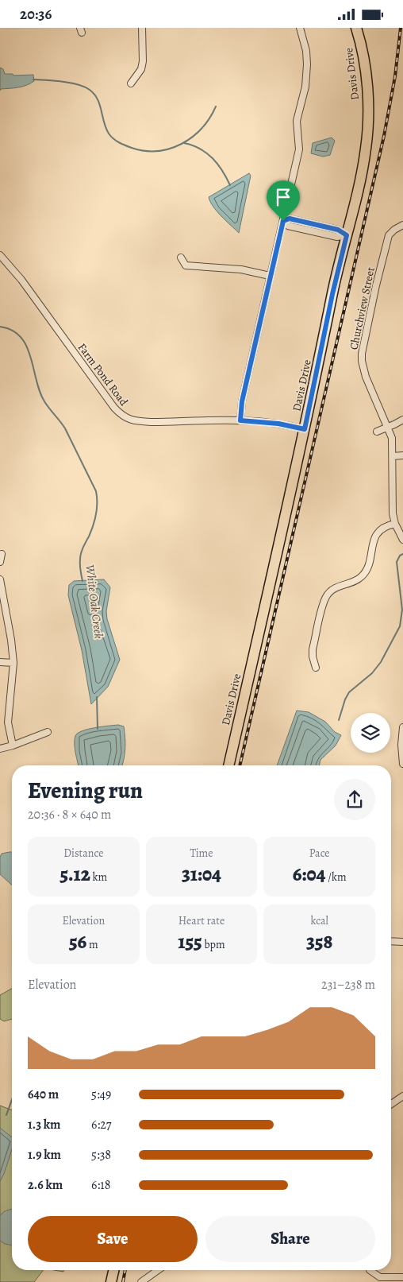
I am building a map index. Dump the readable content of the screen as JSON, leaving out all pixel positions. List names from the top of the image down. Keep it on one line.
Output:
{"streets":{"main road":["Davis Drive"],"street":["Churchview Street","Farm Pond Road"]},"crossings":[["Davis Drive","Farm Pond Road"]],"water":["White Oak Creek"],"page":{"status":"20:36","heading":["Evening run","20:36 · 8 × 640 m"],"stats":[["Distance","5.12 km"],["Time","31:04"],["Pace","6:04 /km"],["Elevation","56 m"],["Heart rate","155 bpm"],["kcal","358"]],"chart":["Elevation","231–238 m"],"list":[{"name":"640 m","note":"5:49"},{"name":"1.3 km","note":"6:27"},{"name":"1.9 km","note":"5:38"},{"name":"2.6 km","note":"6:18"}],"buttons":["Save","Share"]}}
